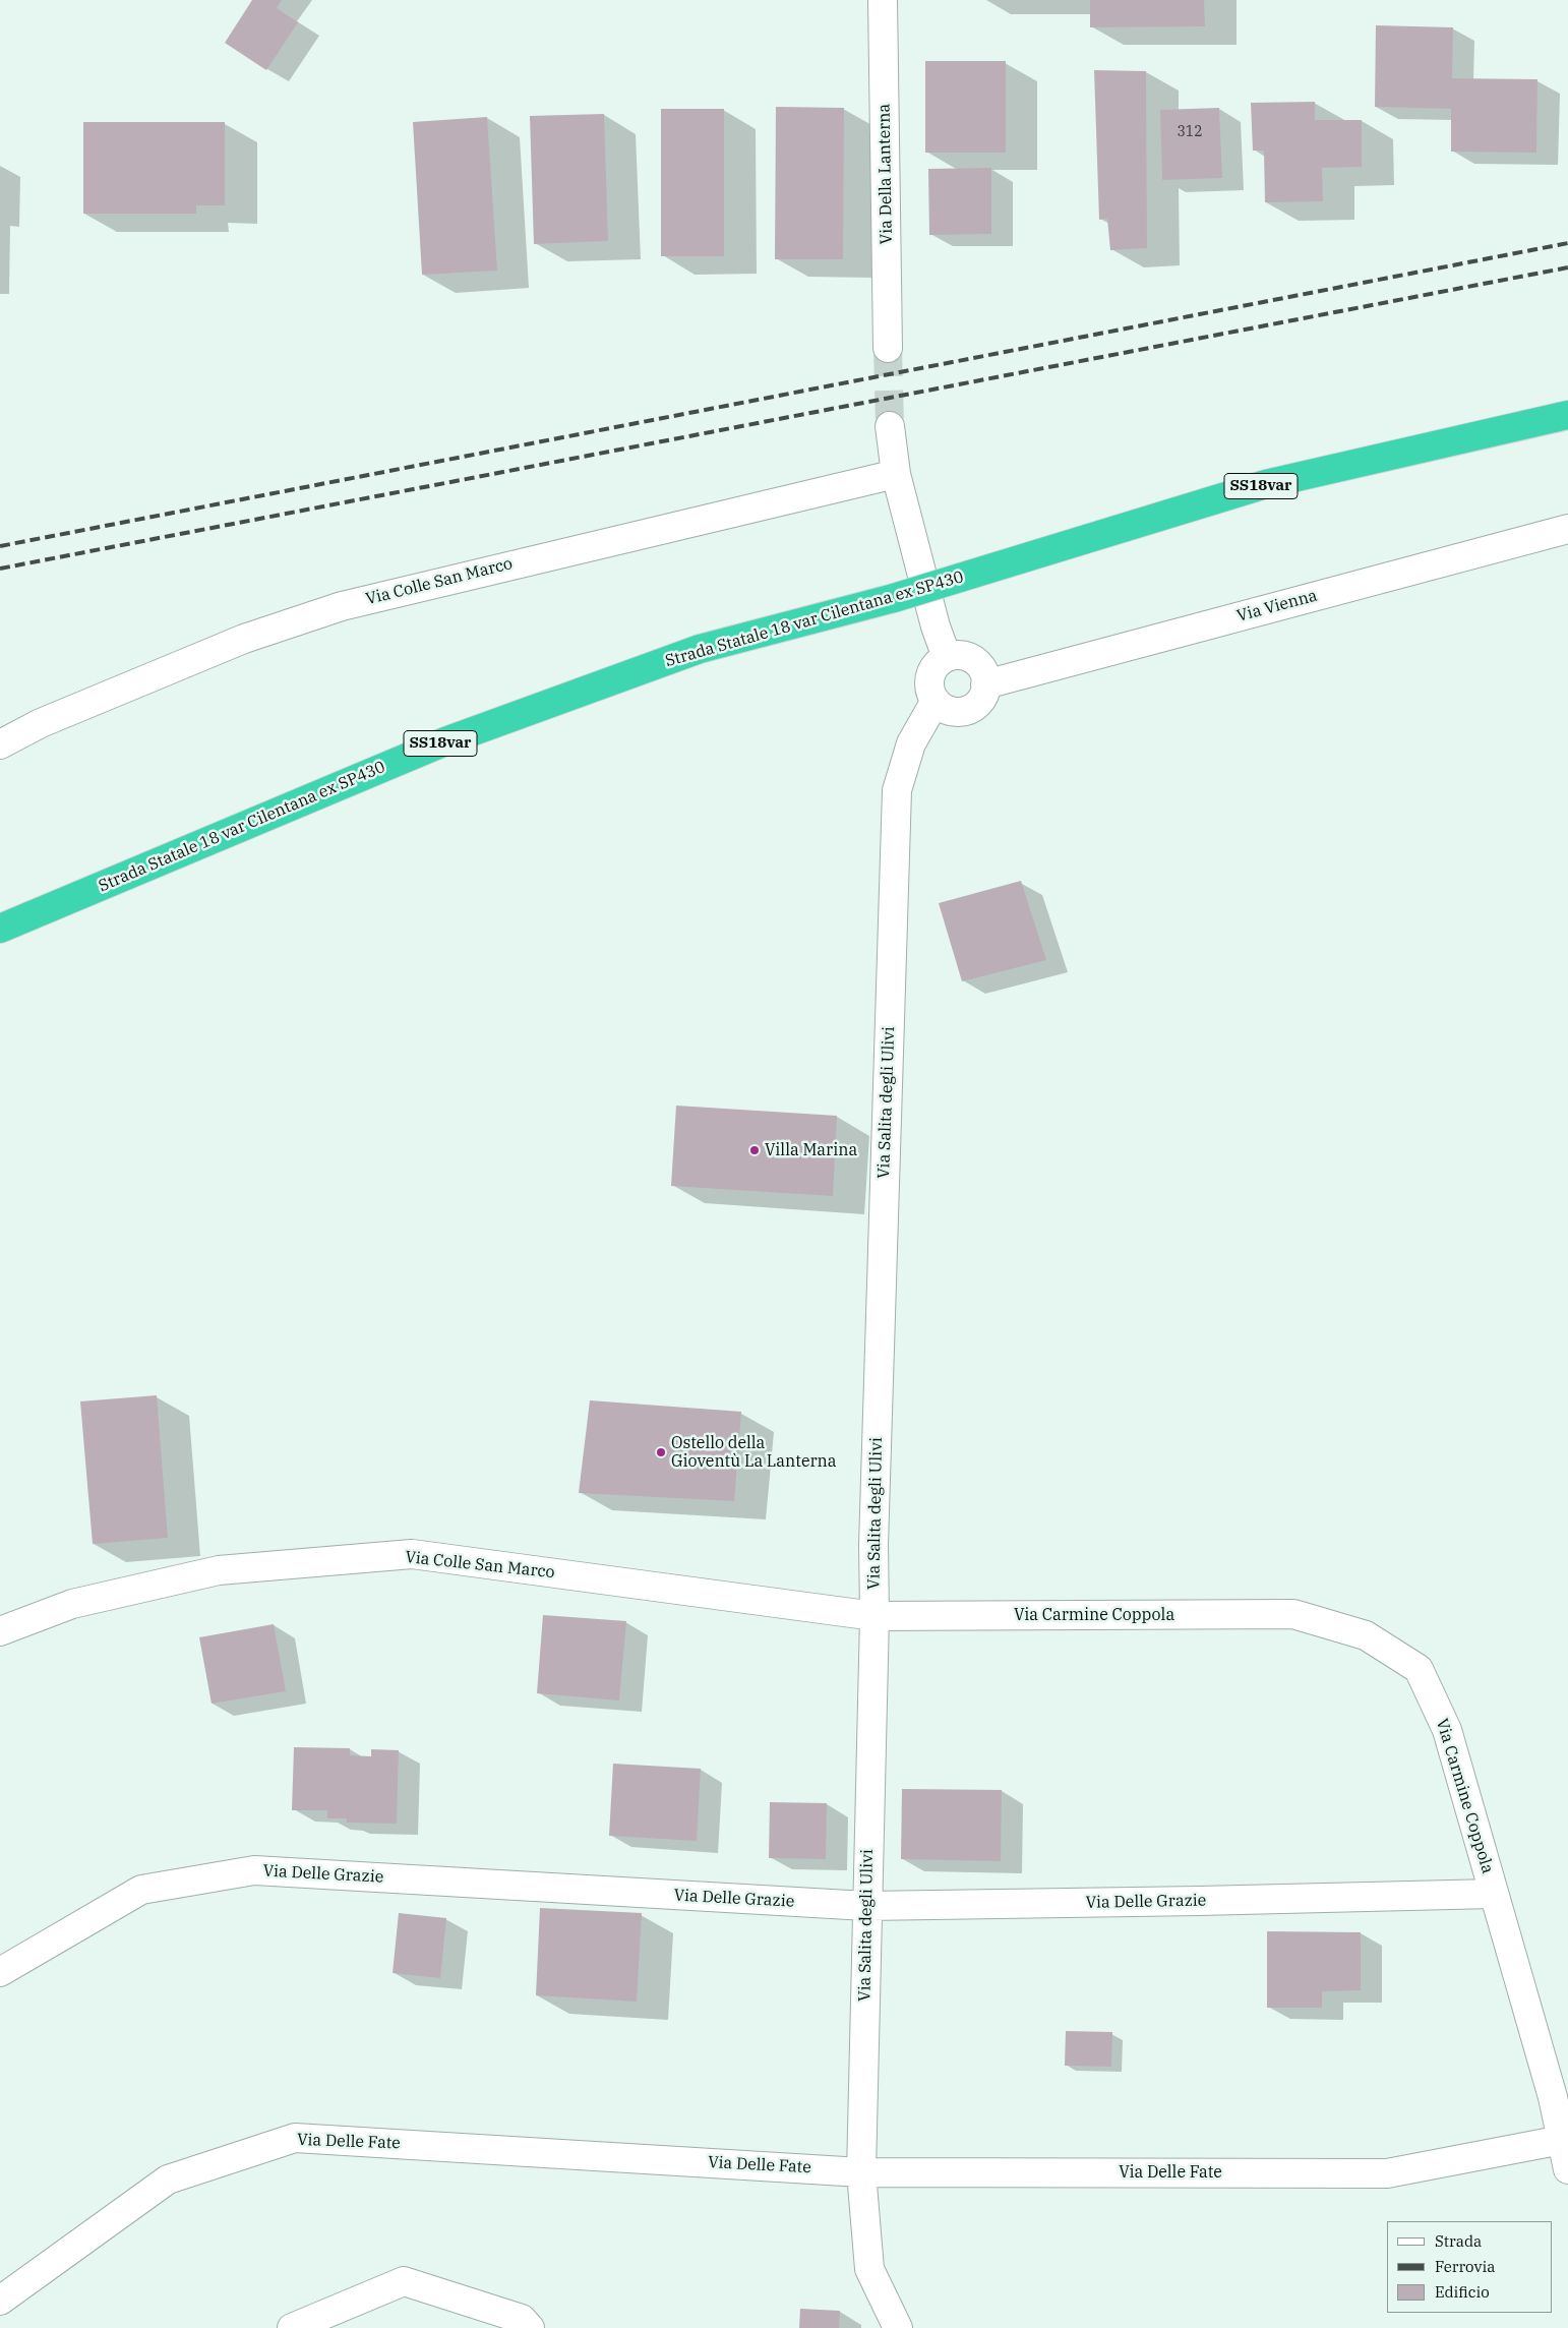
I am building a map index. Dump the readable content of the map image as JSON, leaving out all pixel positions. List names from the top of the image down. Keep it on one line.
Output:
{"streets":{"highway":["SS18var","Strada Statale 18 var Cilentana ex SP430"],"street":["Via Della Lanterna","Via Colle San Marco","Via Vienna","Via Salita degli Ulivi","Via Carmine Coppola","Via Delle Grazie","Via Delle Fate"]},"crossings":[["Via Colle San Marco","Via Salita degli Ulivi"],["Via Colle San Marco","Via Carmine Coppola"],["Via Vienna","Via Salita degli Ulivi"],["Via Salita degli Ulivi","Via Carmine Coppola"],["Via Salita degli Ulivi","Via Delle Grazie"],["Via Salita degli Ulivi","Via Delle Fate"],["Via Carmine Coppola","Via Delle Grazie"],["Via Carmine Coppola","Via Delle Fate"]],"places":["Villa Marina","Ostello della Gioventù La Lanterna"],"house_numbers":["312"],"legend":["Strada","Ferrovia","Edificio"]}
